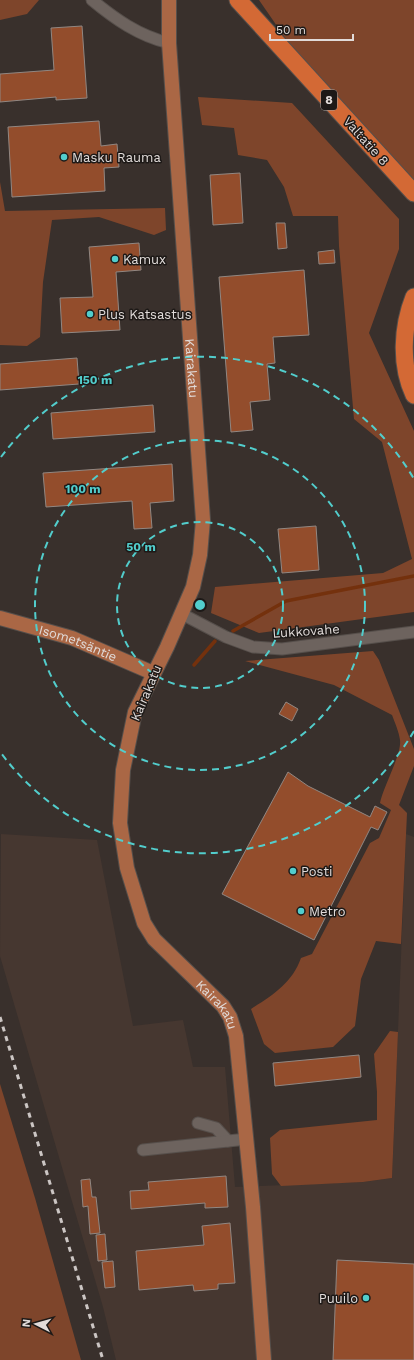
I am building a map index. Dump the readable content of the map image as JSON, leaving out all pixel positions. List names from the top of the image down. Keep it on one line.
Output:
{"streets":{"highway":["8","Valtatie 8"],"main road":["Kairakatu","Isometsäntie"],"street":["Lukkovahe"]},"crossings":[["Kairakatu","Lukkovahe"],["Kairakatu","Isometsäntie"]],"places":["Masku Rauma","Kamux","Plus Katsastus","Posti","Metro","Puuilo"],"scale_bar":"50 m","north":"left","rings":["150 m","100 m","50 m"]}
